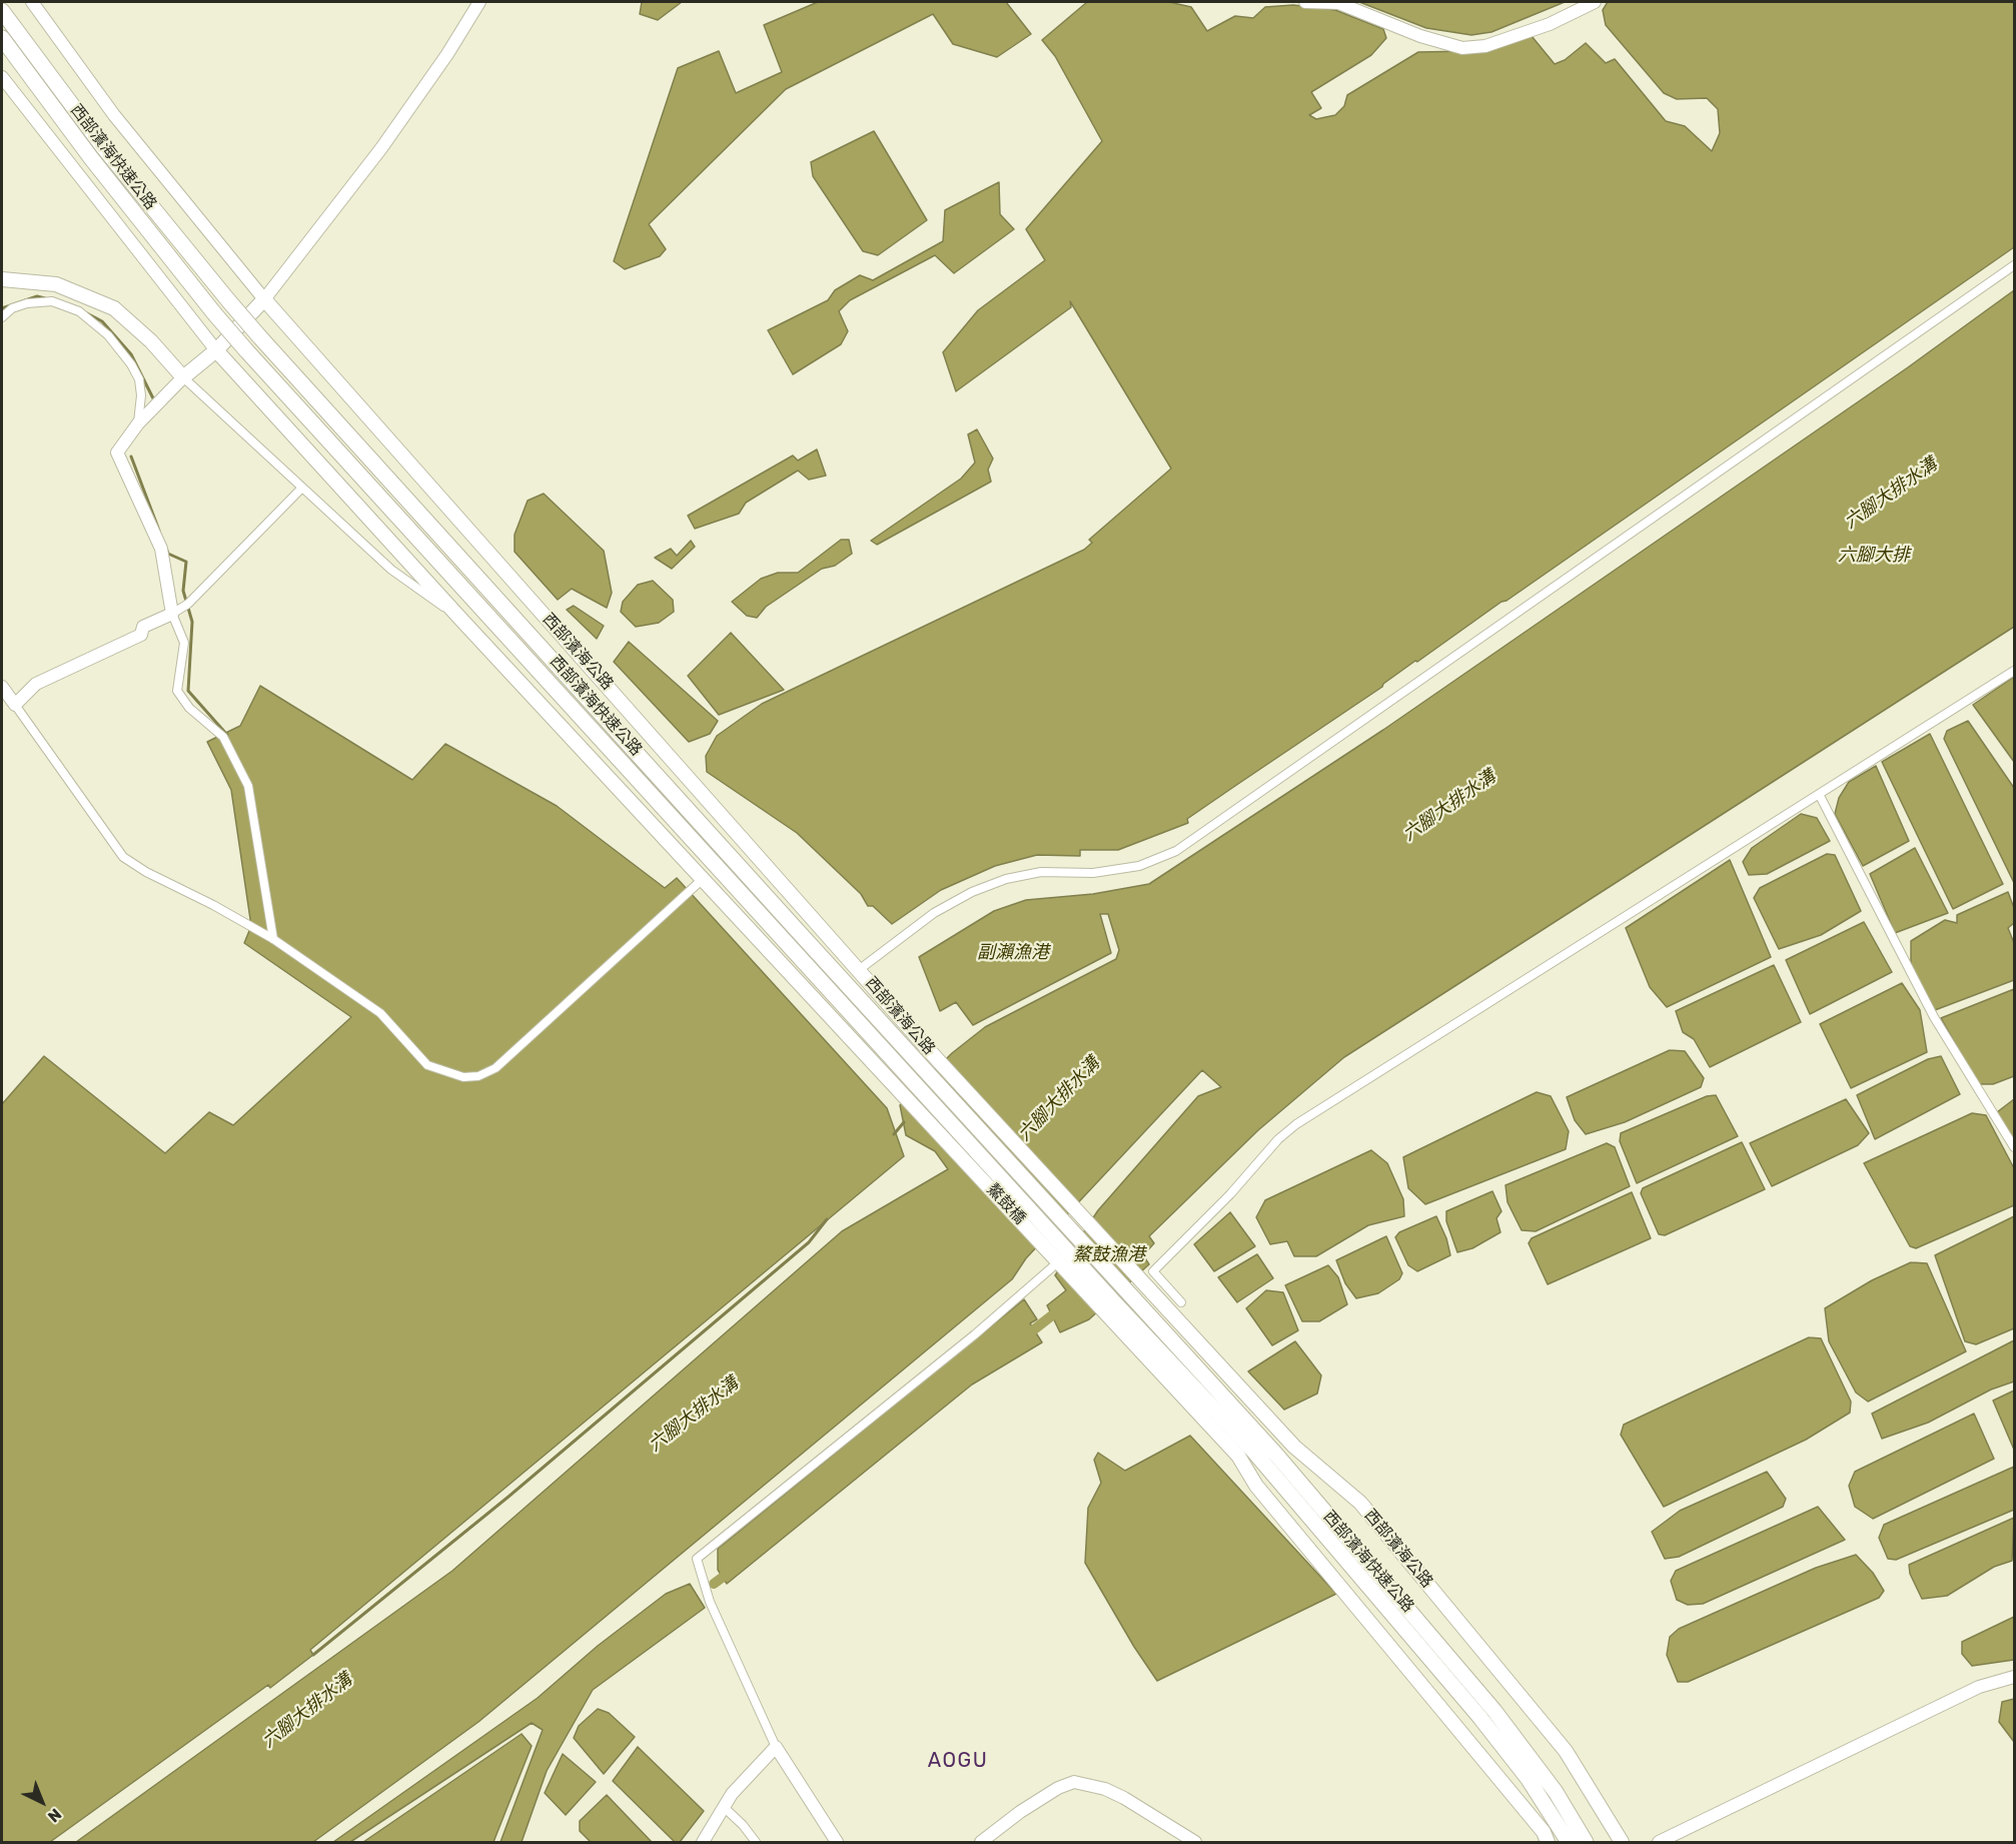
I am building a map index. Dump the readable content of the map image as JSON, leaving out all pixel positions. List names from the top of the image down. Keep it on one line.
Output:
{"streets":{"highway":["西部濱海快速公路","鰲鼓橋"],"main road":["西部濱海公路"]},"crossings":[["西部濱海快速公路","鰲鼓橋"]],"districts":["AOGU"],"water":["六腳大排水溝","六腳大排","副瀨漁港","鰲鼓漁港"],"north":"bottom right"}
